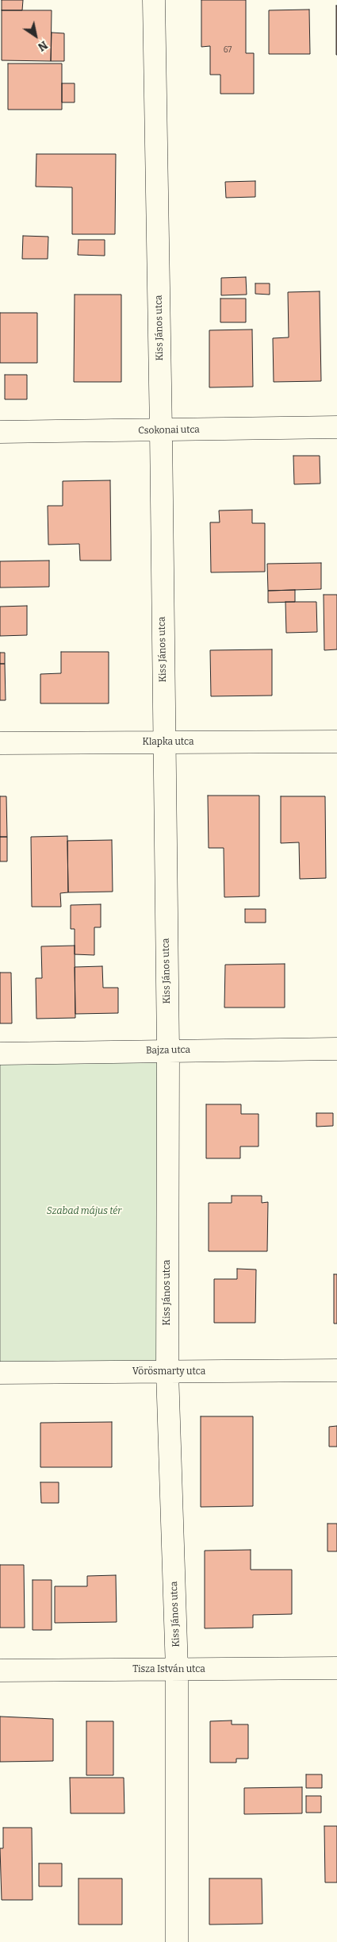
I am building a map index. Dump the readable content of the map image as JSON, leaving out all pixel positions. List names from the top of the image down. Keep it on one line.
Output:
{"streets":{"street":["Kiss János utca","Csokonai utca","Klapka utca","Bajza utca","Vörösmarty utca","Tisza István utca"]},"crossings":[["Kiss János utca","Csokonai utca"],["Kiss János utca","Klapka utca"],["Kiss János utca","Bajza utca"],["Kiss János utca","Vörösmarty utca"],["Kiss János utca","Tisza István utca"]],"parks":["Szabad május tér"],"house_numbers":["67"],"north":"bottom right"}
